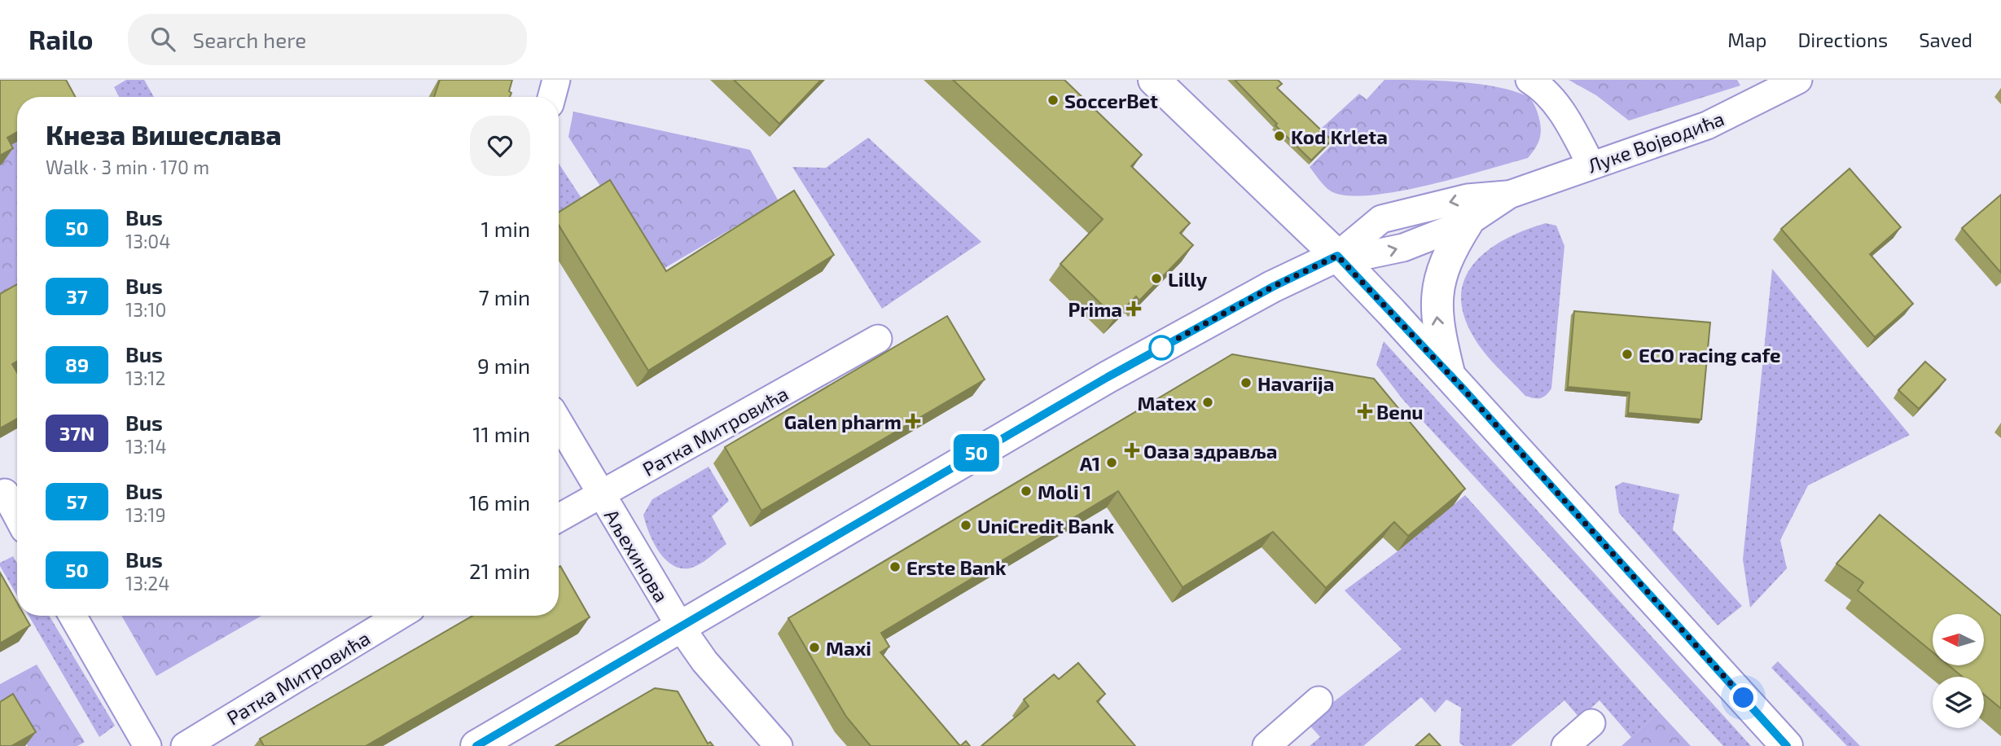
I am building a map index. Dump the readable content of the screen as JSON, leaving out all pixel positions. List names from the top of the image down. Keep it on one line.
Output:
{"streets":{"street":["Луке Војводића","Ратка Митровића","Аљехинова"]},"crossings":[["Ратка Митровића","Аљехинова"]],"places":{"other":["SoccerBet","Kod Krleta","Lilly","ECO racing cafe","Havarija","Matex","A1","Moli 1","UniCredit Bank","Erste Bank","Maxi"],"health":["Prima","Benu","Galen pharm","Оаза здравља"]},"lines":["bus line 50"],"north":"left","page":{"header":"Railo","search":"Search here","nav":["Map","Directions","Saved"],"on_map":"50","heading":["Кнеза Вишеслава","Walk · 3 min · 170 m"],"list":[{"mark":"50","name":"Bus","note":"13:04","value":"1 min"},{"mark":"37","name":"Bus","note":"13:10","value":"7 min"},{"mark":"89","name":"Bus","note":"13:12","value":"9 min"},{"mark":"37N","name":"Bus","note":"13:14","value":"11 min"},{"mark":"57","name":"Bus","note":"13:19","value":"16 min"},{"mark":"50","name":"Bus","note":"13:24","value":"21 min"}]}}
